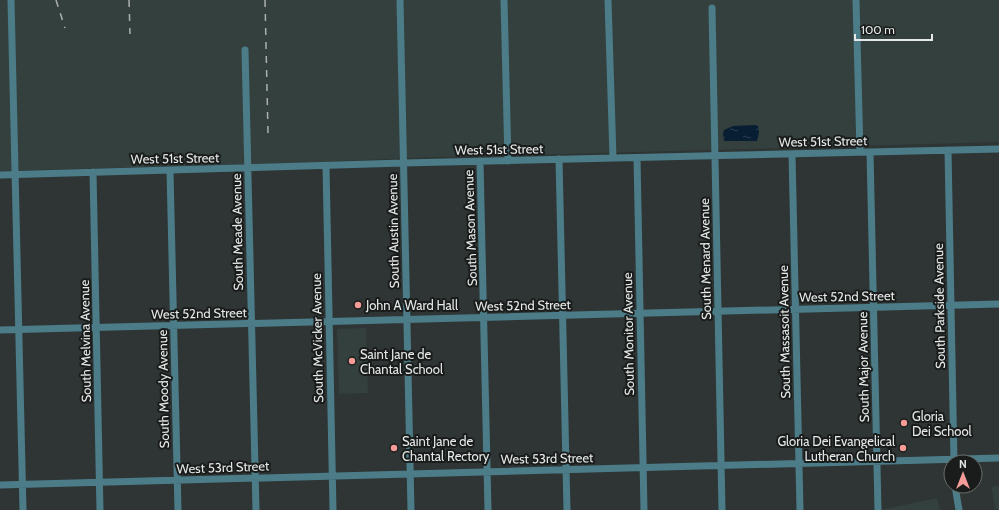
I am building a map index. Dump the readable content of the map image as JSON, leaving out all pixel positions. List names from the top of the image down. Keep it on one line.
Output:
{"streets":{"street":["West 51st Street","South Mason Avenue","South Austin Avenue","South Meade Avenue","South Menard Avenue","West 52nd Street","South Parkside Avenue","South Massasoit Avenue","South Monitor Avenue","South McVicker Avenue","South Melvina Avenue","South Major Avenue","South Moody Avenue","West 53rd Street"]},"crossings":[["West 51st Street","South Mason Avenue"],["West 51st Street","South Austin Avenue"],["West 51st Street","South Meade Avenue"],["West 51st Street","South Menard Avenue"],["West 51st Street","South Parkside Avenue"],["West 51st Street","South Massasoit Avenue"],["West 51st Street","South Monitor Avenue"],["West 51st Street","South McVicker Avenue"],["West 51st Street","South Melvina Avenue"],["West 51st Street","South Major Avenue"],["West 51st Street","South Moody Avenue"],["South Mason Avenue","West 52nd Street"],["South Mason Avenue","West 53rd Street"],["South Austin Avenue","West 52nd Street"],["South Austin Avenue","West 53rd Street"],["South Meade Avenue","West 52nd Street"],["South Meade Avenue","West 53rd Street"],["South Menard Avenue","West 52nd Street"],["South Menard Avenue","West 53rd Street"],["West 52nd Street","South Parkside Avenue"],["West 52nd Street","South Massasoit Avenue"],["West 52nd Street","South Monitor Avenue"],["West 52nd Street","South McVicker Avenue"],["West 52nd Street","South Melvina Avenue"],["West 52nd Street","South Major Avenue"],["West 52nd Street","South Moody Avenue"],["South Massasoit Avenue","West 53rd Street"],["South Monitor Avenue","West 53rd Street"],["South McVicker Avenue","West 53rd Street"],["South Melvina Avenue","West 53rd Street"],["South Major Avenue","West 53rd Street"],["South Moody Avenue","West 53rd Street"]],"places":["John A Ward Hall","Saint Jane de Chantal School","Gloria Dei School","Saint Jane de Chantal Rectory","Gloria Dei Evangelical Lutheran Church"],"scale_bar":"100 m","north":"top"}
